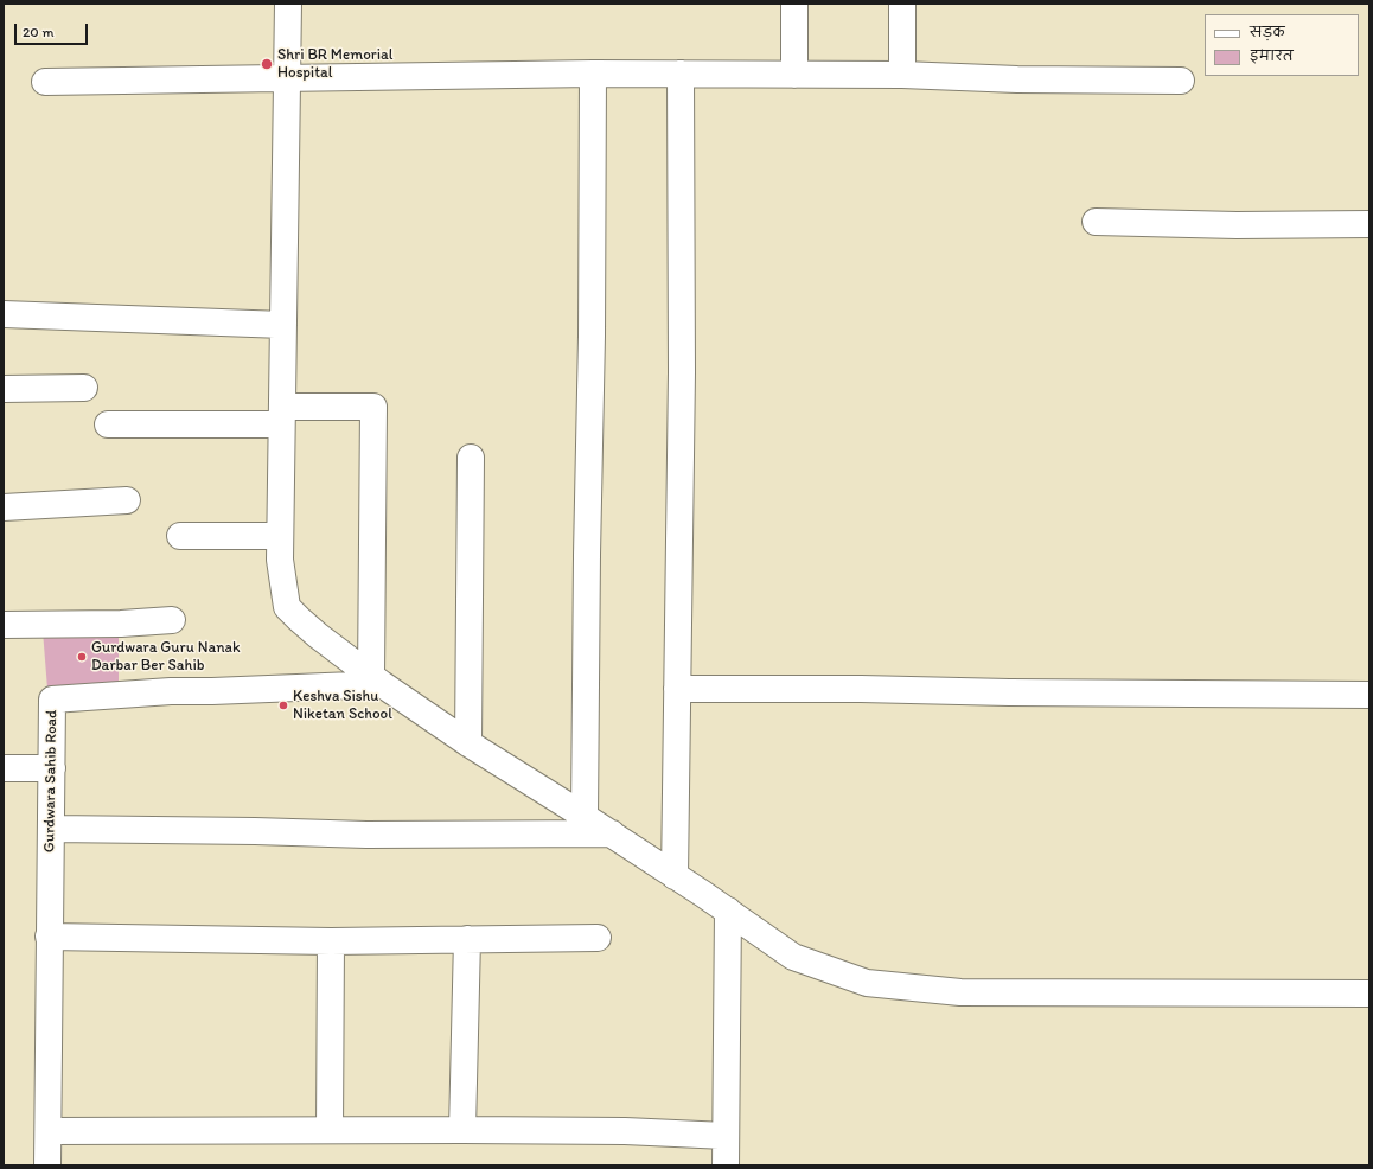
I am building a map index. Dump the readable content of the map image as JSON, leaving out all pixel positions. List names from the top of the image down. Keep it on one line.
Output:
{"streets":{"street":["Gurdwara Sahib Road"]},"places":["Shri BR Memorial Hospital","Gurdwara Guru Nanak Darbar Ber Sahib","Keshva Sishu Niketan School"],"legend":["सड़क","इमारत"],"scale_bar":"20 m"}
